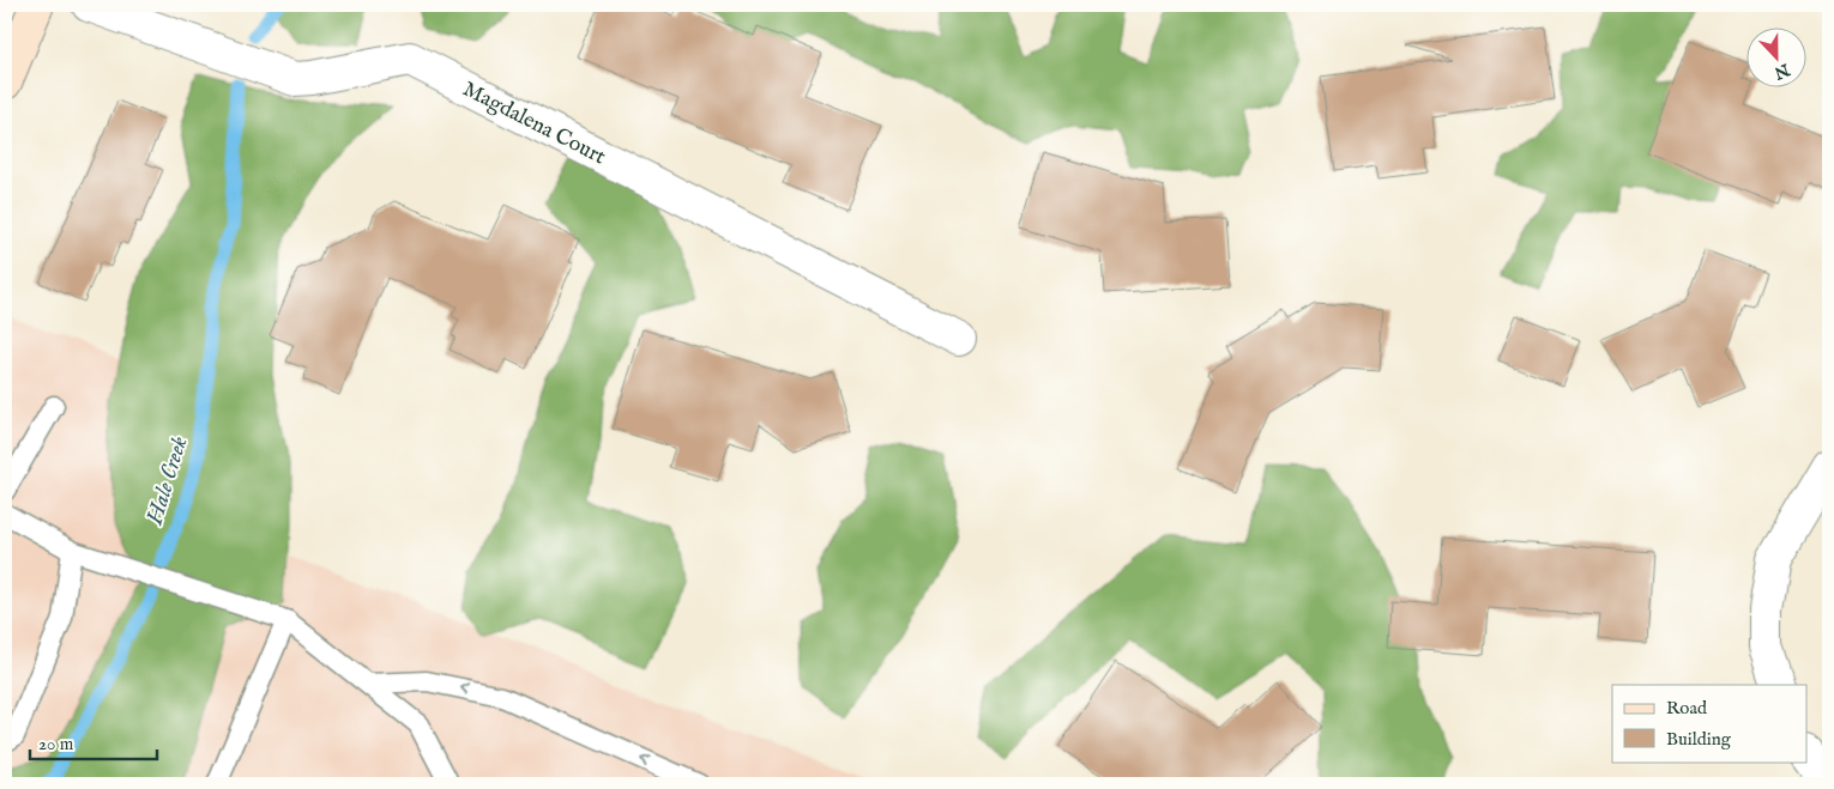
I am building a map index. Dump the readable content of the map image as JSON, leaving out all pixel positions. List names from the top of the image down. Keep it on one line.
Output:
{"streets":{"street":["Magdalena Court"]},"water":["Hale Creek"],"legend":["Road","Building"],"scale_bar":"20 m","north":"bottom"}
